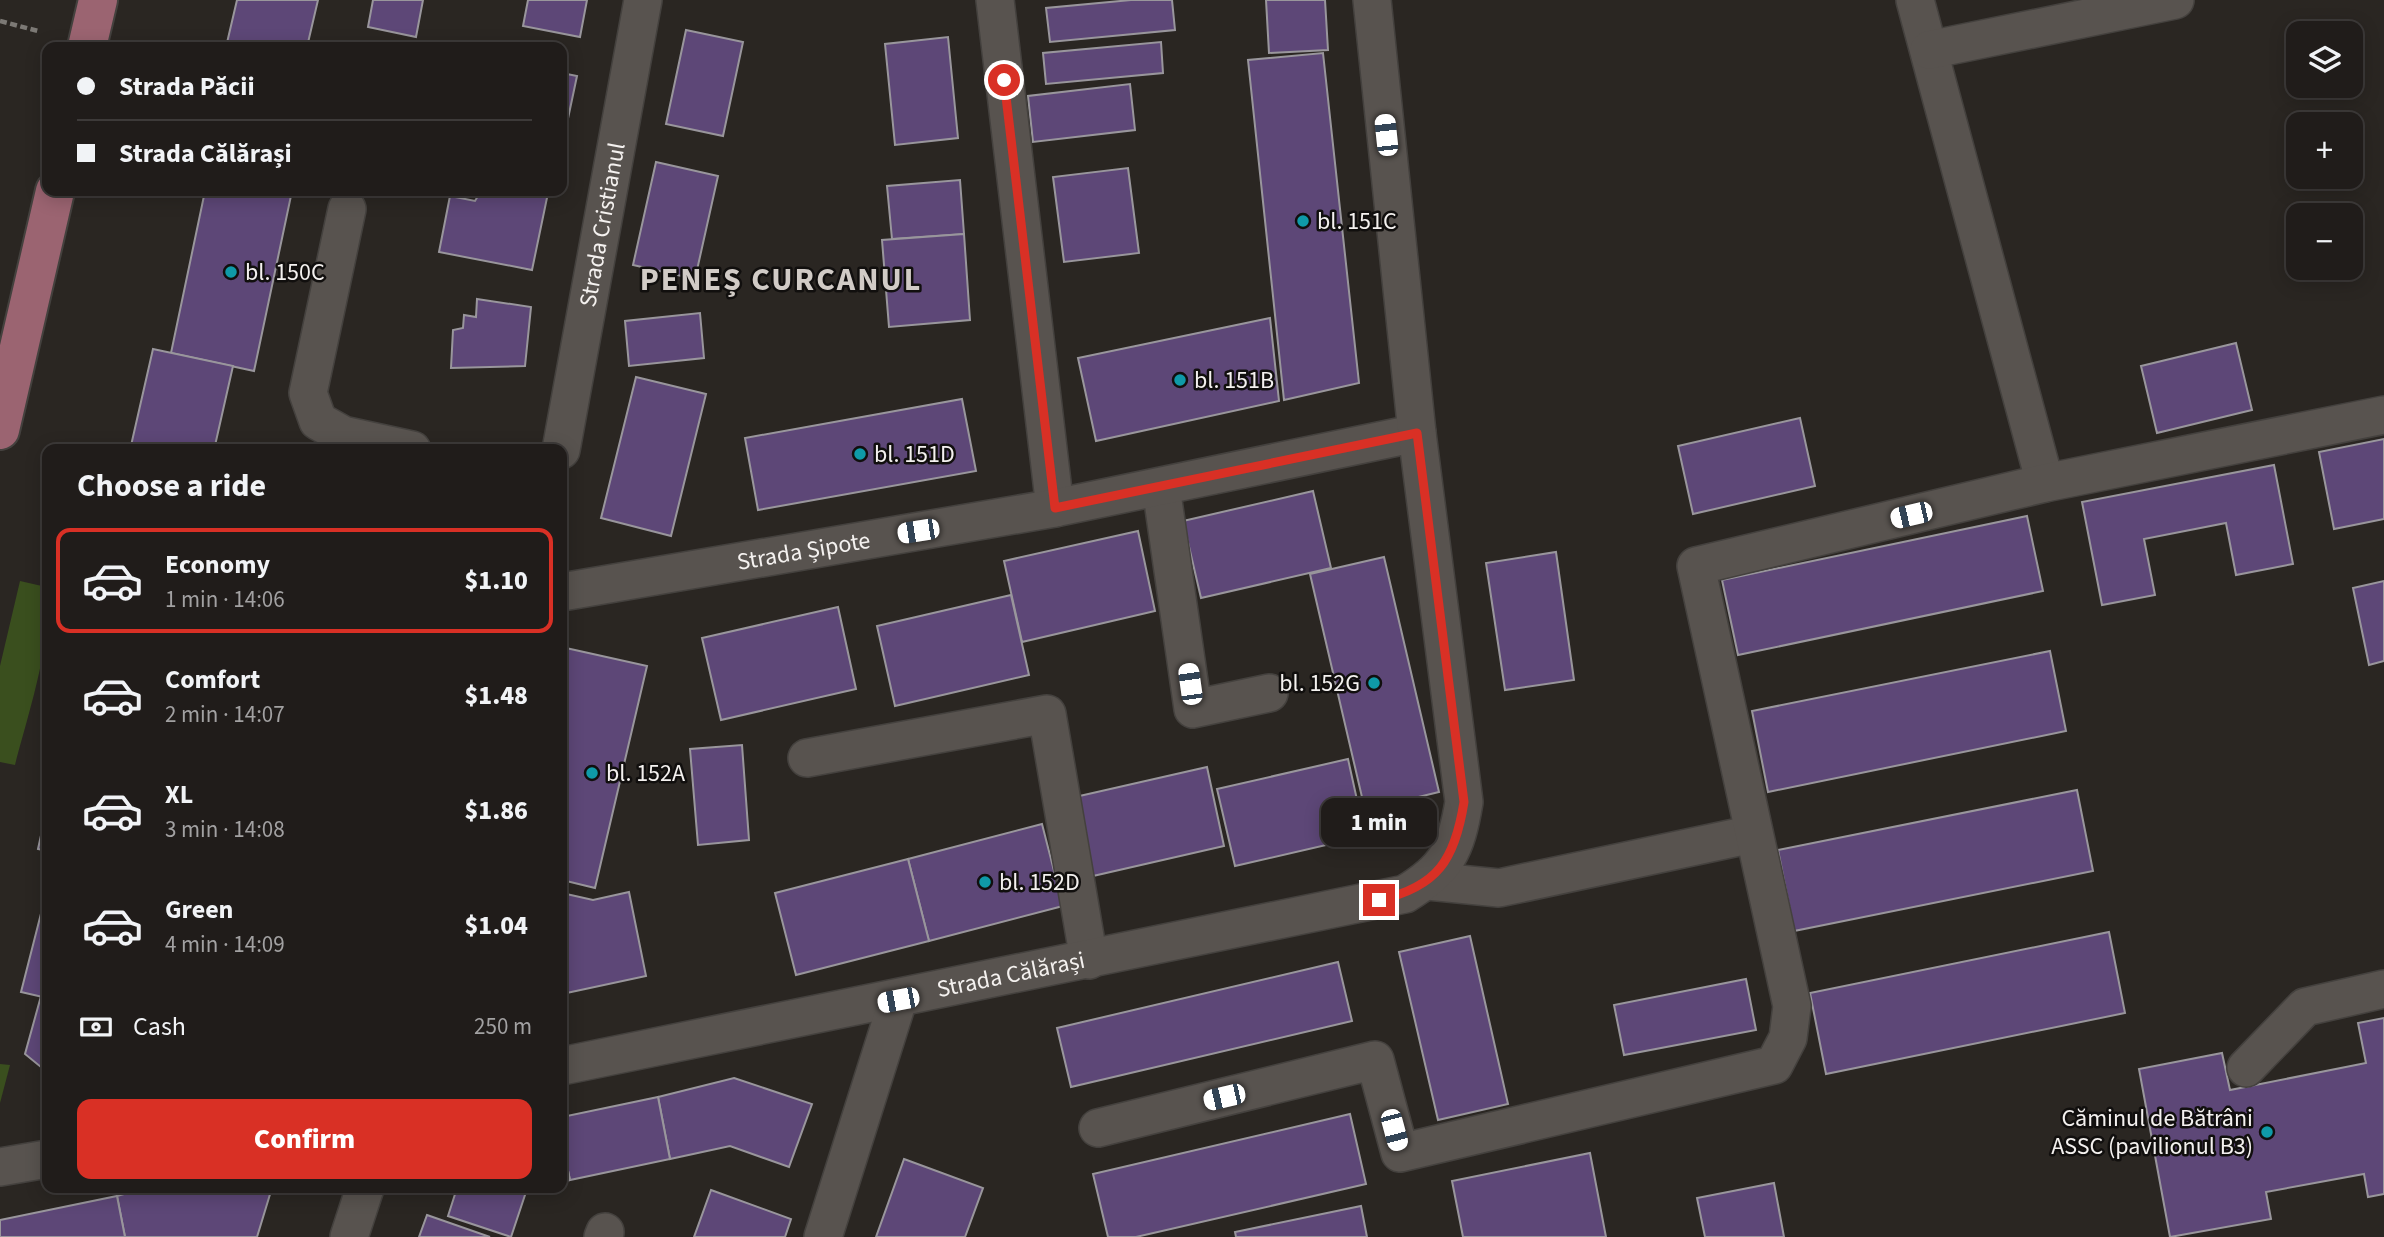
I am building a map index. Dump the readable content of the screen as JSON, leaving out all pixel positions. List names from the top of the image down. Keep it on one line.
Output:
{"streets":{"street":["Strada Cristianul","Strada Șipote","Strada Călărași"]},"districts":["PENEȘ CURCANUL"],"places":["bl. 151C","bl. 150C","bl. 151B","bl. 151D","bl. 152G","bl. 152A","bl. 152D","Căminul de Bătrâni ASSC (pavilionul B3)"],"page":{"map_buttons":["+","−"],"banner":["Strada Păcii","Strada Călărași"],"heading":"Choose a ride","list":[{"name":"Economy","note":"1 min · 14:06","value":"$1.10"},{"name":"Comfort","note":"2 min · 14:07","value":"$1.48"},{"name":"XL","note":"3 min · 14:08","value":"$1.86"},{"name":"Green","note":"4 min · 14:09","value":"$1.04"}],"bubble":"1 min","pay":["Cash","250 m"],"buttons":"Confirm"}}
